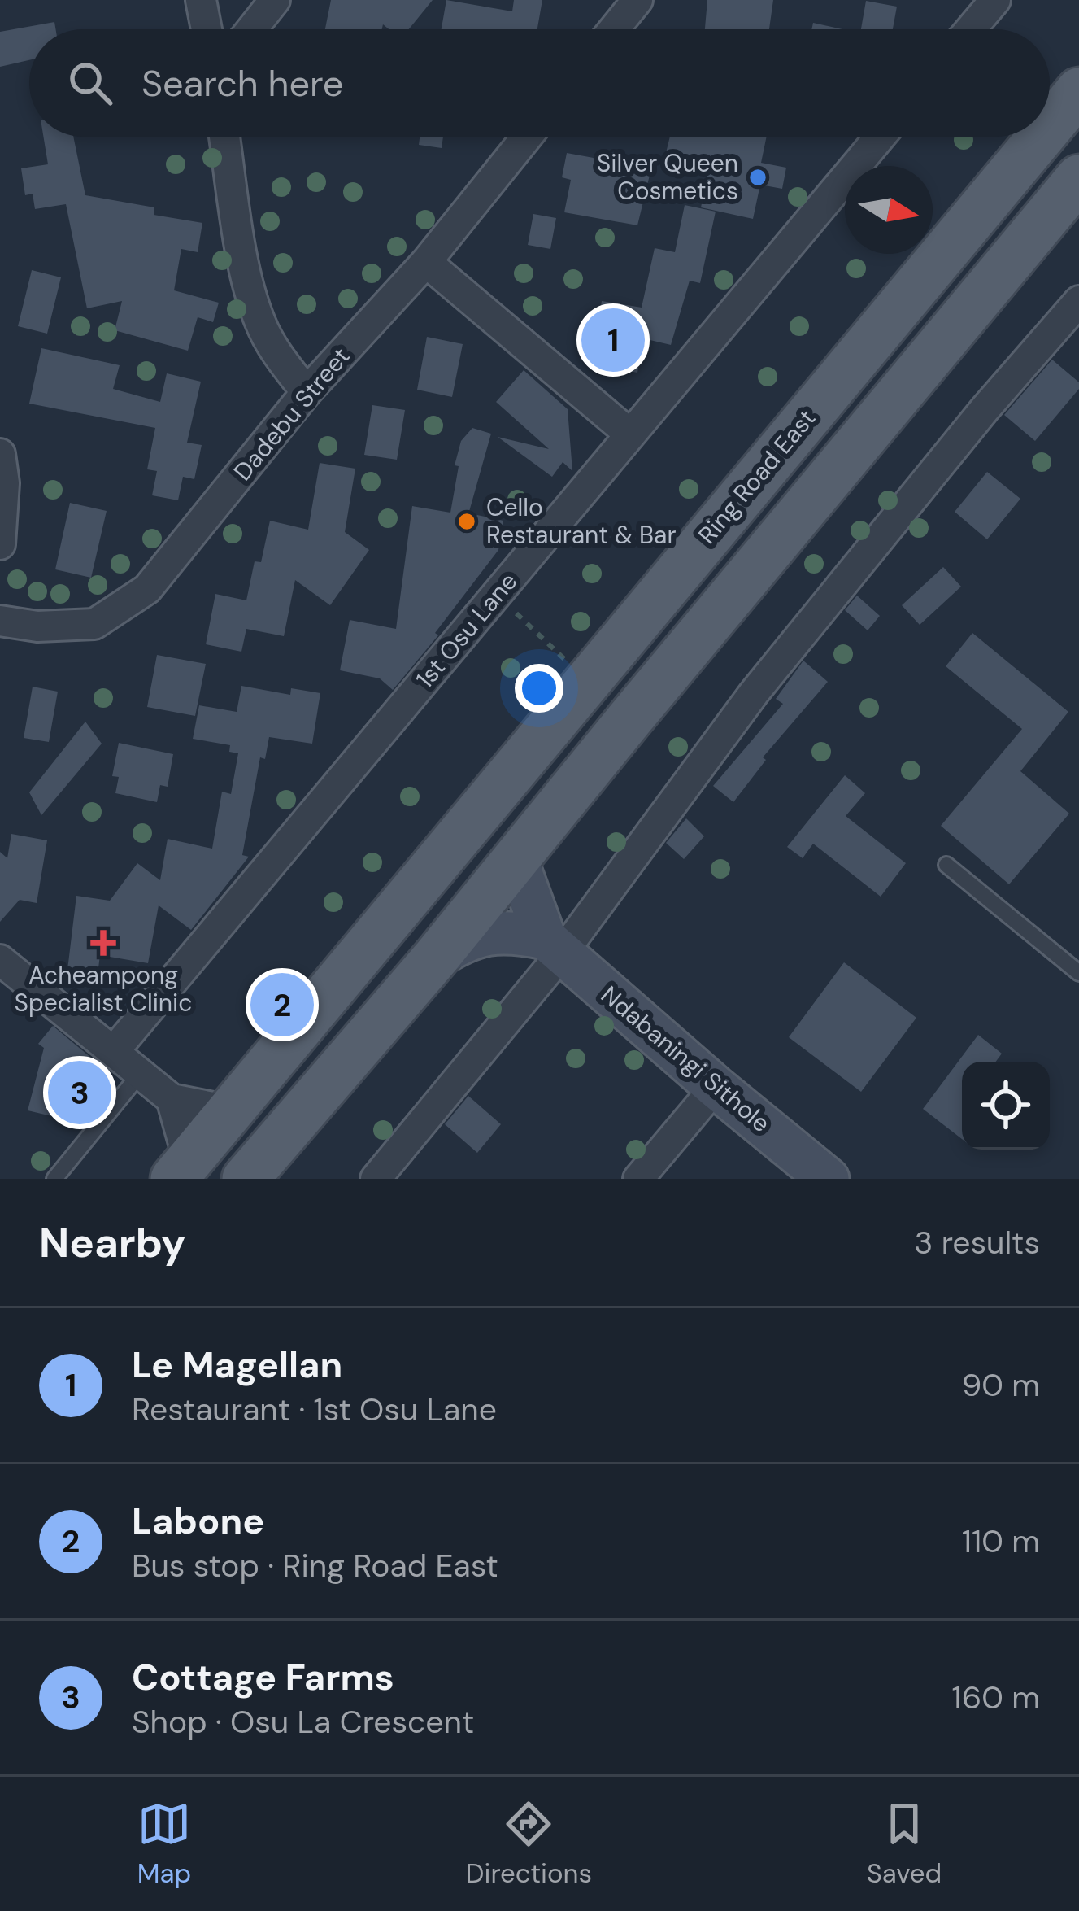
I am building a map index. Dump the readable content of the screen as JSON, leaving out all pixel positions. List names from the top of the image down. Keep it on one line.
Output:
{"streets":{"main road":["Ring Road East"],"street":["Dadebu Street","1st Osu Lane","Ndabaningi Sithole"]},"places":{"other":["Silver Queen Cosmetics","Cello Restaurant & Bar"],"health":["Acheampong Specialist Clinic"]},"north":"right","page":{"search":"Search here","pins":["1","2","3"],"heading":["Nearby","3 results"],"list":[{"mark":"1","name":"Le Magellan","note":"Restaurant · 1st Osu Lane","value":"90 m"},{"mark":"2","name":"Labone","note":"Bus stop · Ring Road East","value":"110 m"},{"mark":"3","name":"Cottage Farms","note":"Shop · Osu La Crescent","value":"160 m"}],"nav":["Map","Directions","Saved"]}}
